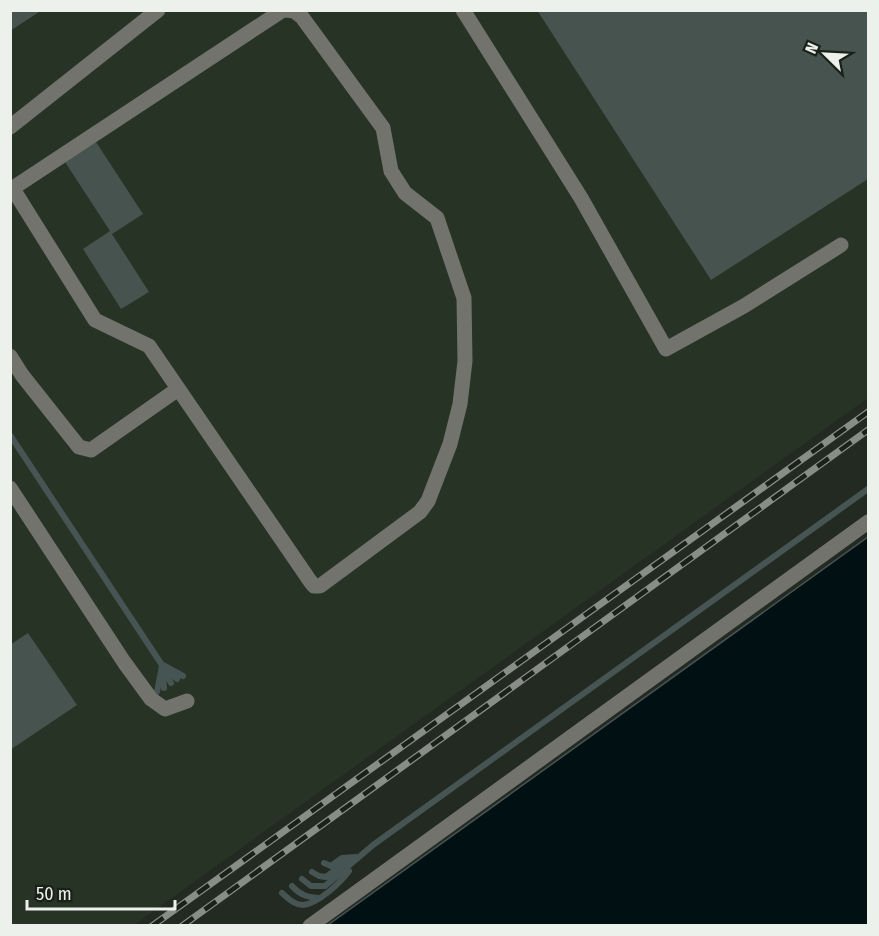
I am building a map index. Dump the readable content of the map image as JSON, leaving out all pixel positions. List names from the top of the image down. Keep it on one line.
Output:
{"scale_bar":"50 m","north":"top left"}
